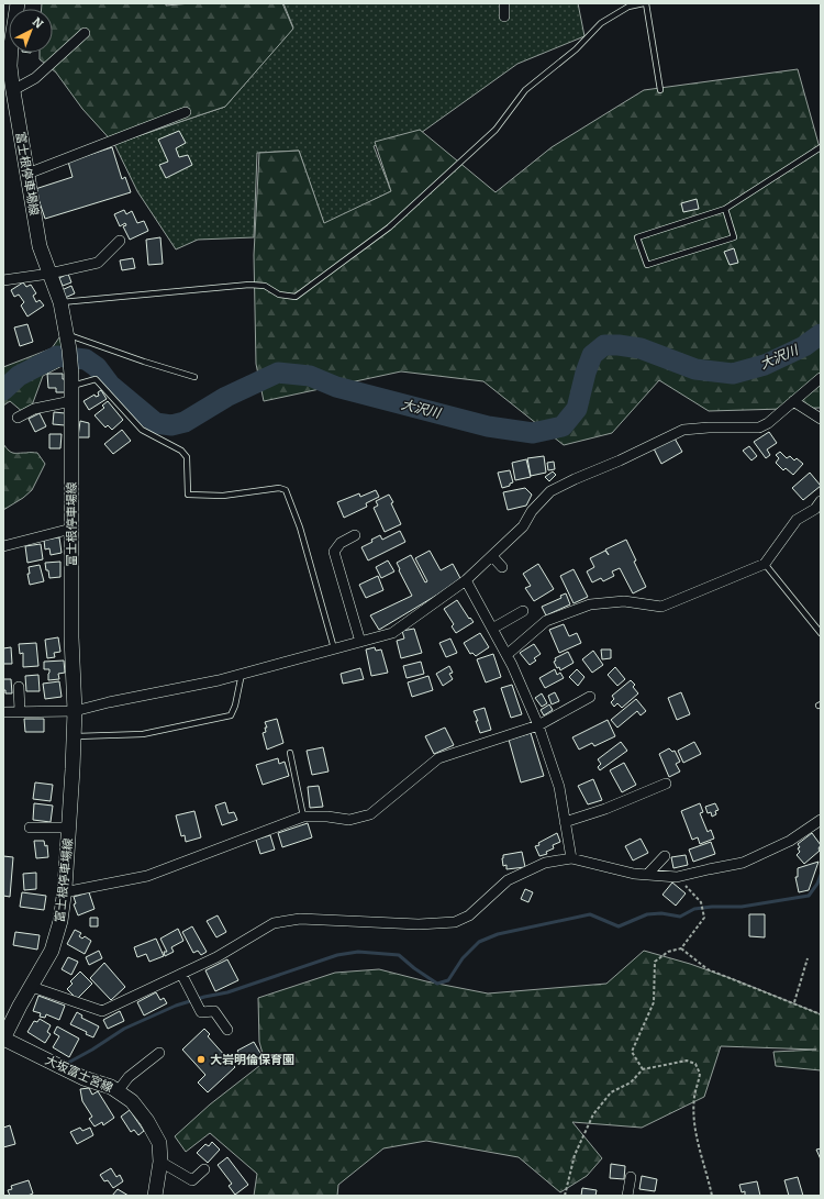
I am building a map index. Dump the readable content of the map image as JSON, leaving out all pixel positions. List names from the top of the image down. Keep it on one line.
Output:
{"streets":{"main road":["富士根停車場線","大坂富士宮線"]},"crossings":[["富士根停車場線","大坂富士宮線"]],"water":["大沢川"],"places":["大岩明倫保育園"],"north":"top right"}
